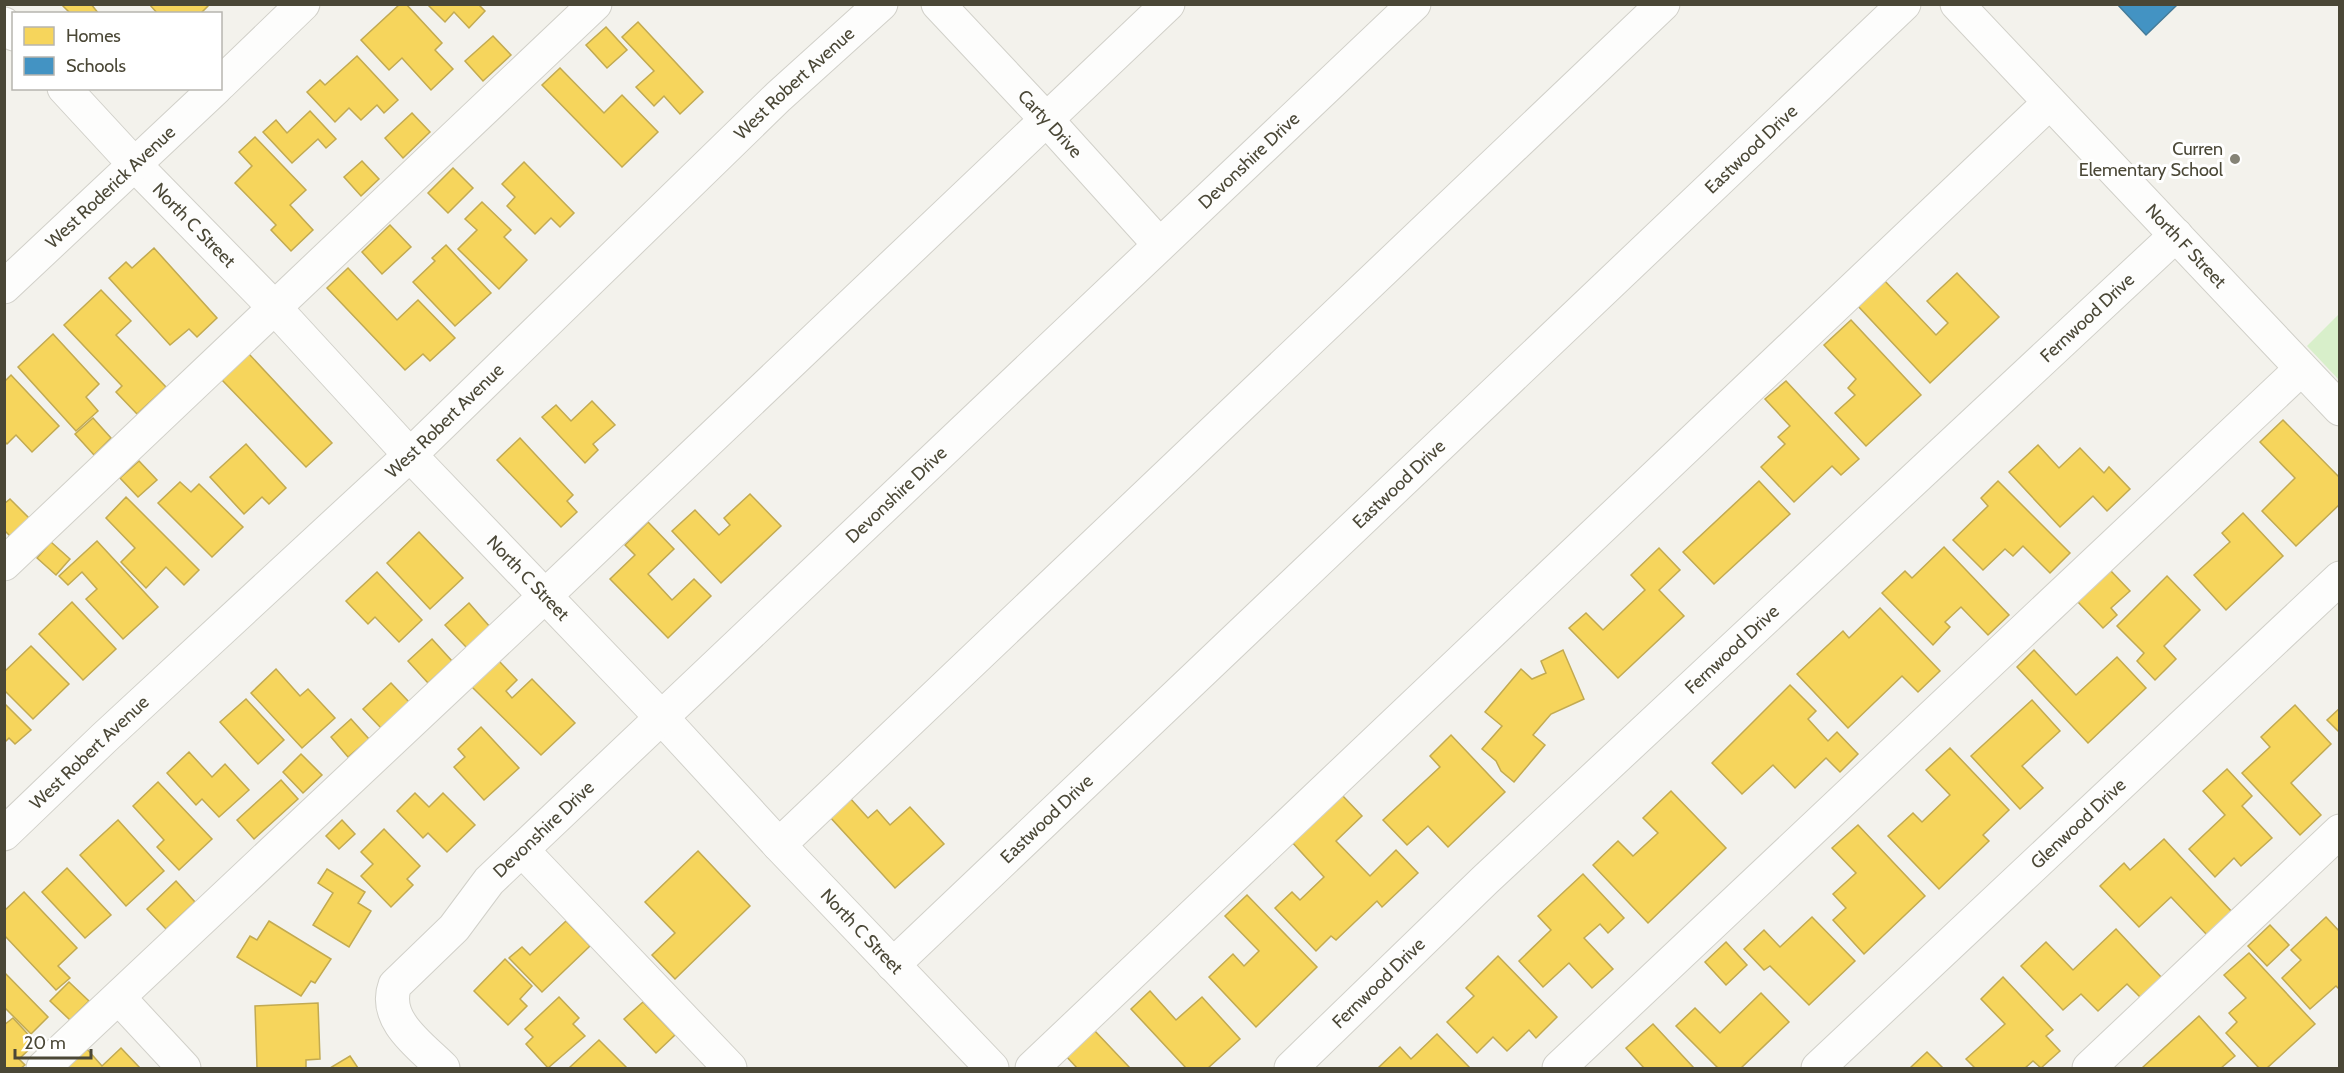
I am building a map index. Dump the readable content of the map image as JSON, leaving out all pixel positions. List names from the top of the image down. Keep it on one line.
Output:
{"streets":{"street":["West Robert Avenue","Carty Drive","Eastwood Drive","Devonshire Drive","West Roderick Avenue","North C Street","North F Street","Fernwood Drive","Glenwood Drive"]},"crossings":[["West Robert Avenue","North C Street"],["Carty Drive","Devonshire Drive"],["Eastwood Drive","North C Street"],["Devonshire Drive","North C Street"],["West Roderick Avenue","North C Street"],["North F Street","Fernwood Drive"]],"places":["Curren Elementary School"],"legend":["Homes","Schools"],"scale_bar":"20 m"}
